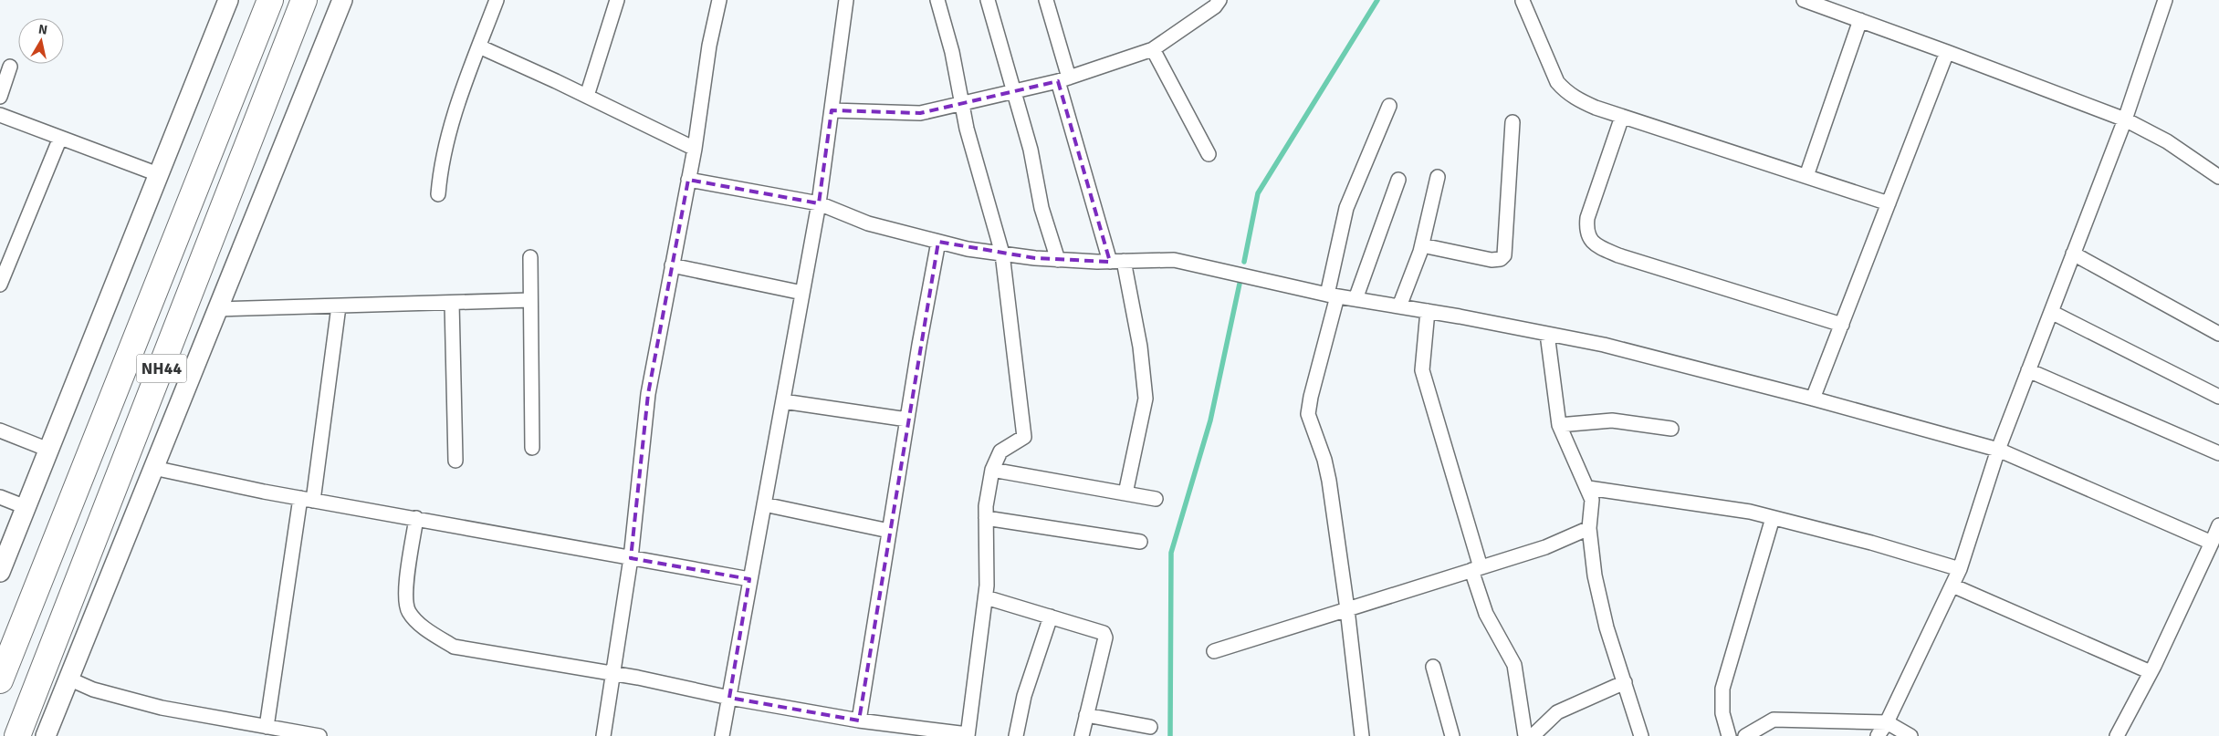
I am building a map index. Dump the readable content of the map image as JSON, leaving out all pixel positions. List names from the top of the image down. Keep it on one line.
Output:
{"streets":{"highway":["NH44"]},"north":"top"}
